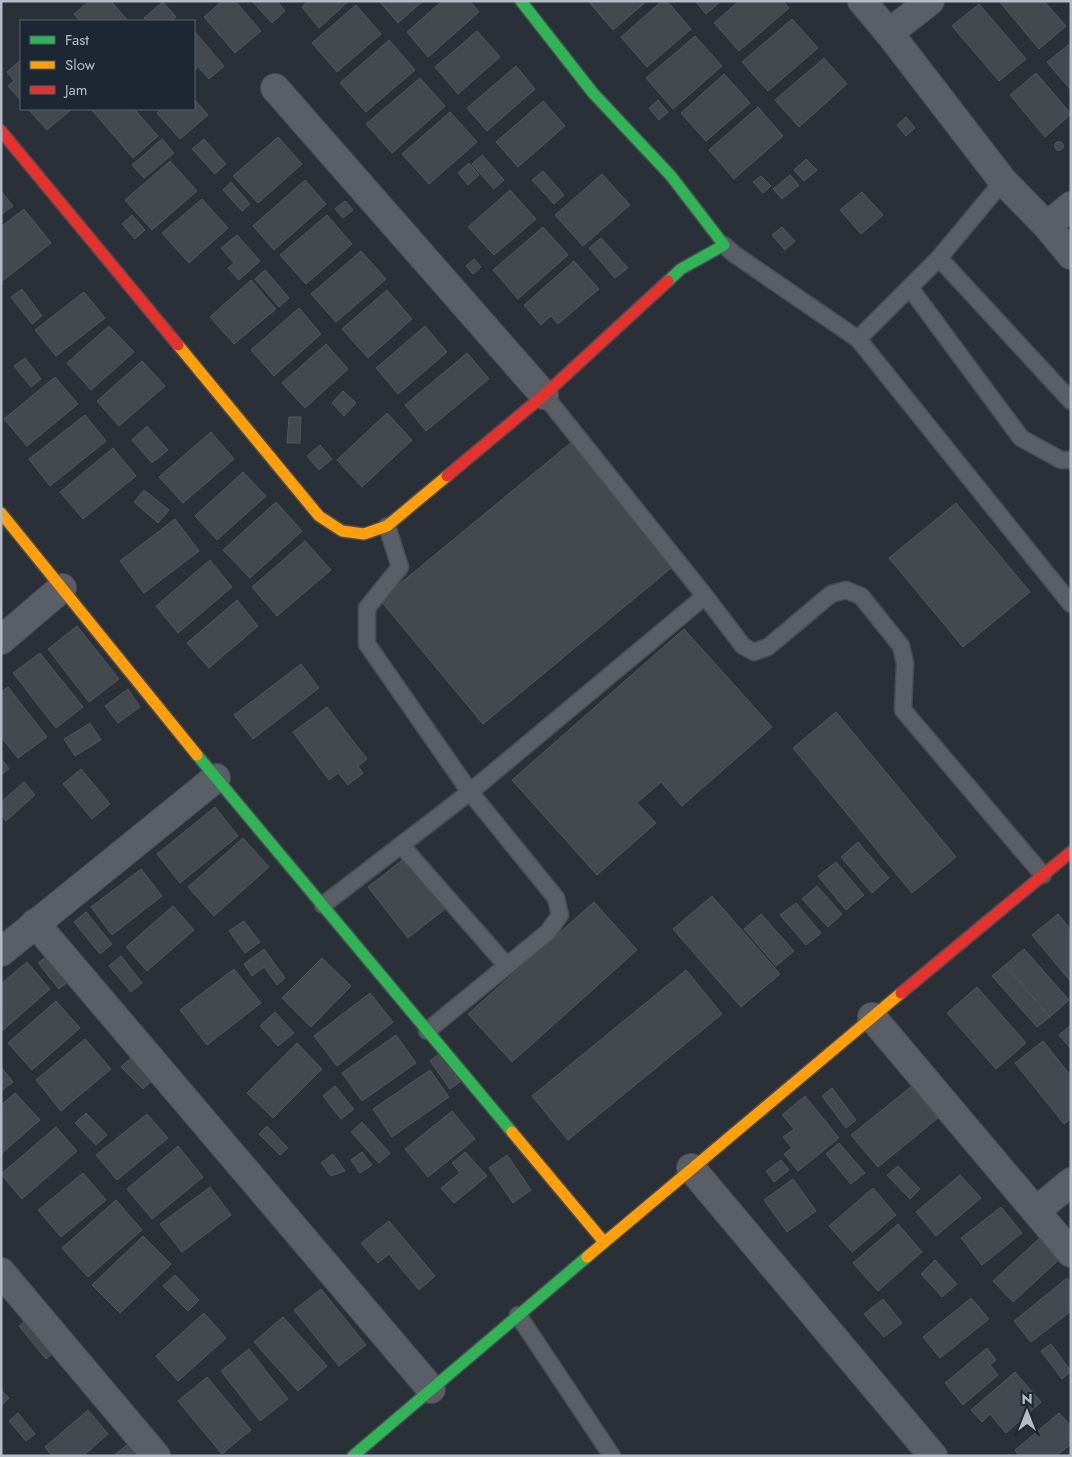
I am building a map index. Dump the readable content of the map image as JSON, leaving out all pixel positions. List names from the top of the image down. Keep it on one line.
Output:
{"legend":["Fast","Slow","Jam"],"north":"top"}
